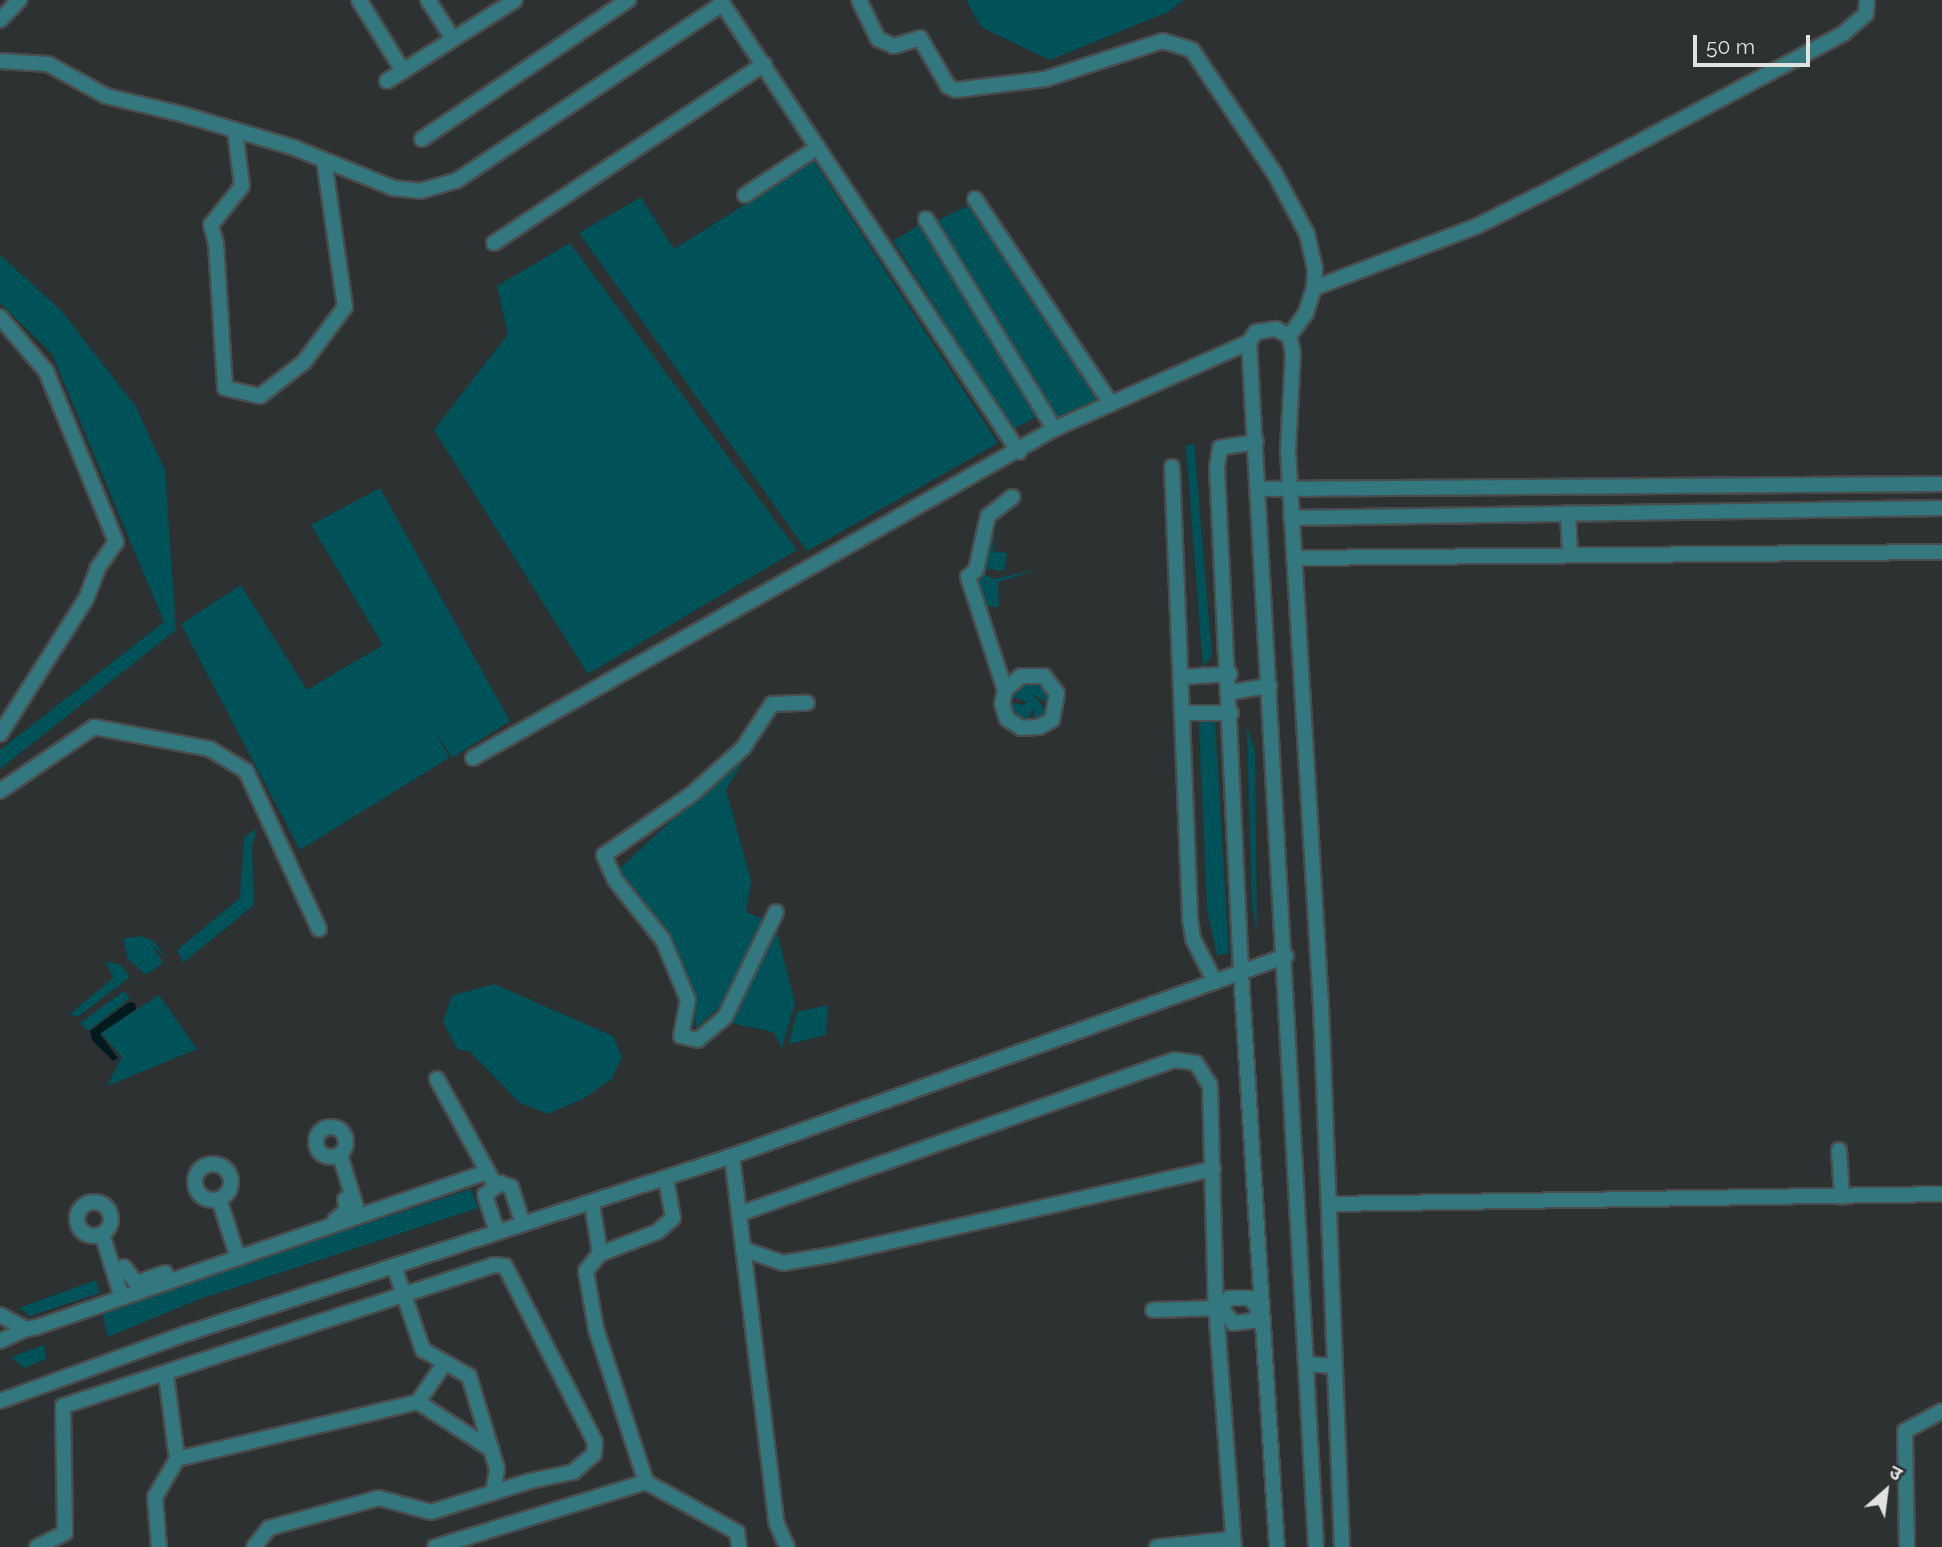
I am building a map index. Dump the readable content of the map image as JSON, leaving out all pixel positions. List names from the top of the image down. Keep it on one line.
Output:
{"scale_bar":"50 m","north":"top right"}
